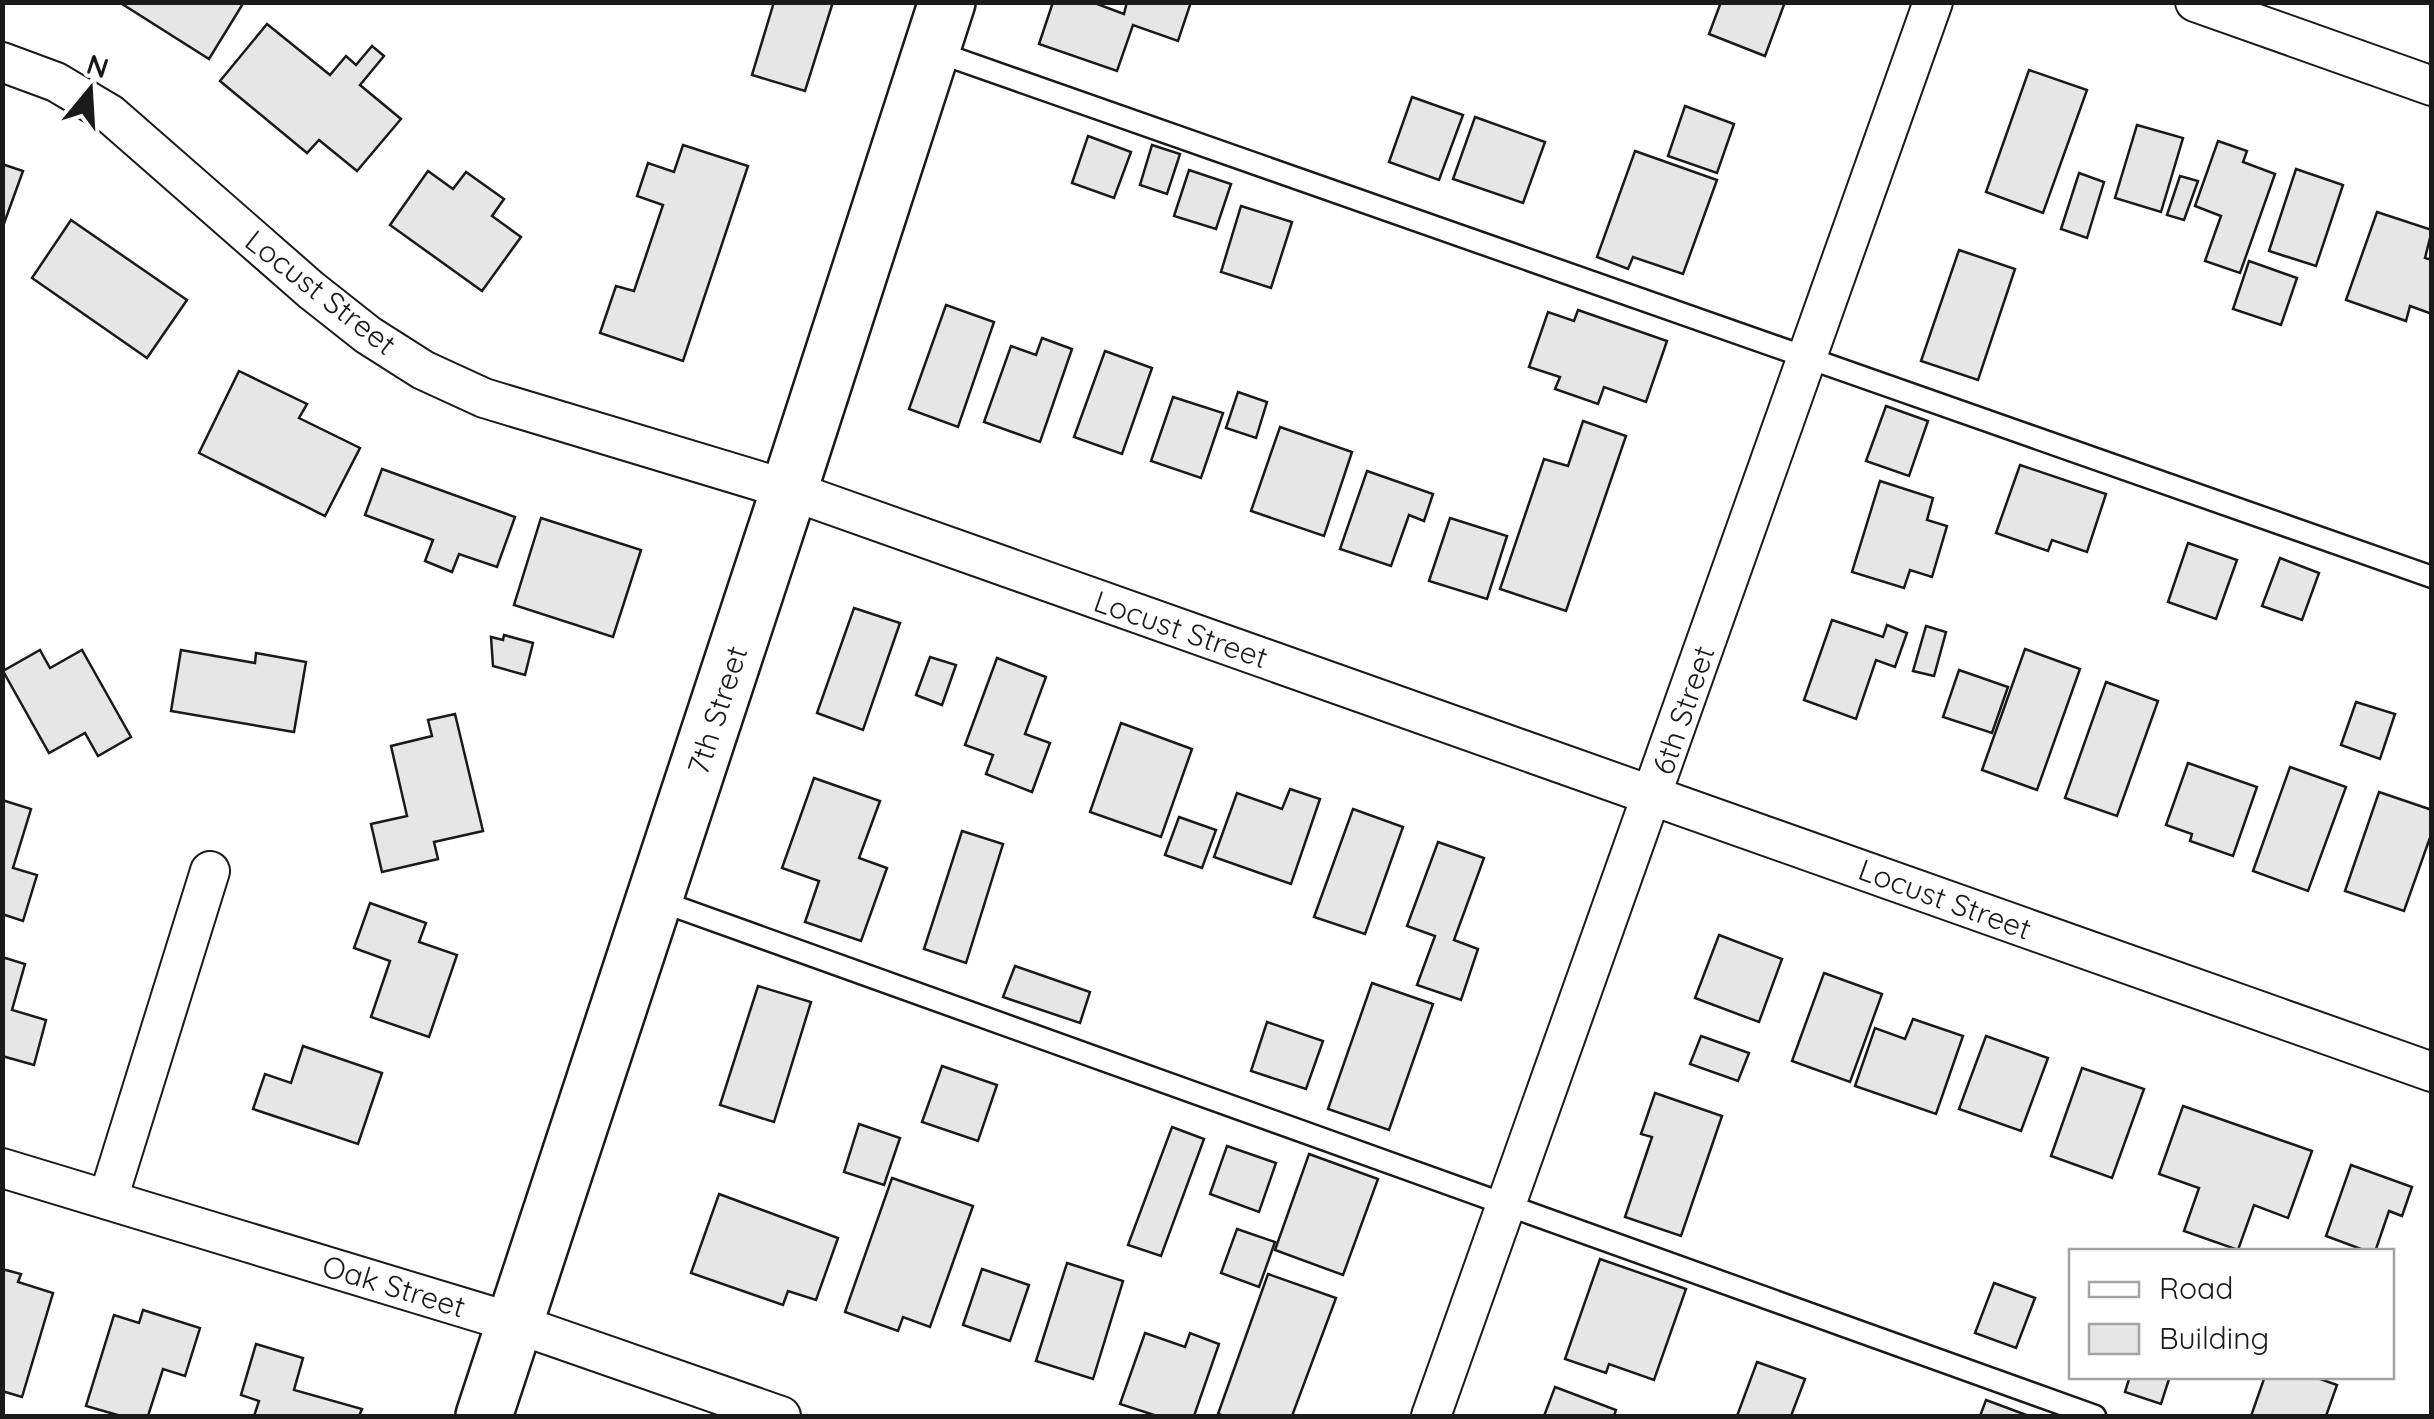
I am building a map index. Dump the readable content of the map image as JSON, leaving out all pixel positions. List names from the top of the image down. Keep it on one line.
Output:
{"streets":{"street":["Locust Street","7th Street","6th Street","Oak Street"]},"crossings":[["Locust Street","7th Street"],["Locust Street","6th Street"],["7th Street","Oak Street"]],"legend":["Road","Building"],"north":"top"}
